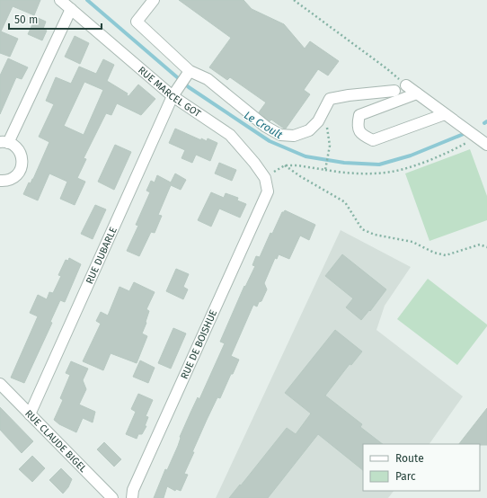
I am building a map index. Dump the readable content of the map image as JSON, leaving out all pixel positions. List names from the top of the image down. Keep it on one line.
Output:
{"streets":{"street":["RUE MARCEL GOT","RUE DUBARLE","RUE DE BOISHUE","RUE CLAUDE BIGEL"]},"crossings":[["RUE MARCEL GOT","RUE DUBARLE"],["RUE MARCEL GOT","RUE DE BOISHUE"],["RUE DUBARLE","RUE CLAUDE BIGEL"]],"water":["Le Croult"],"legend":["Route","Parc"],"scale_bar":"50 m"}
